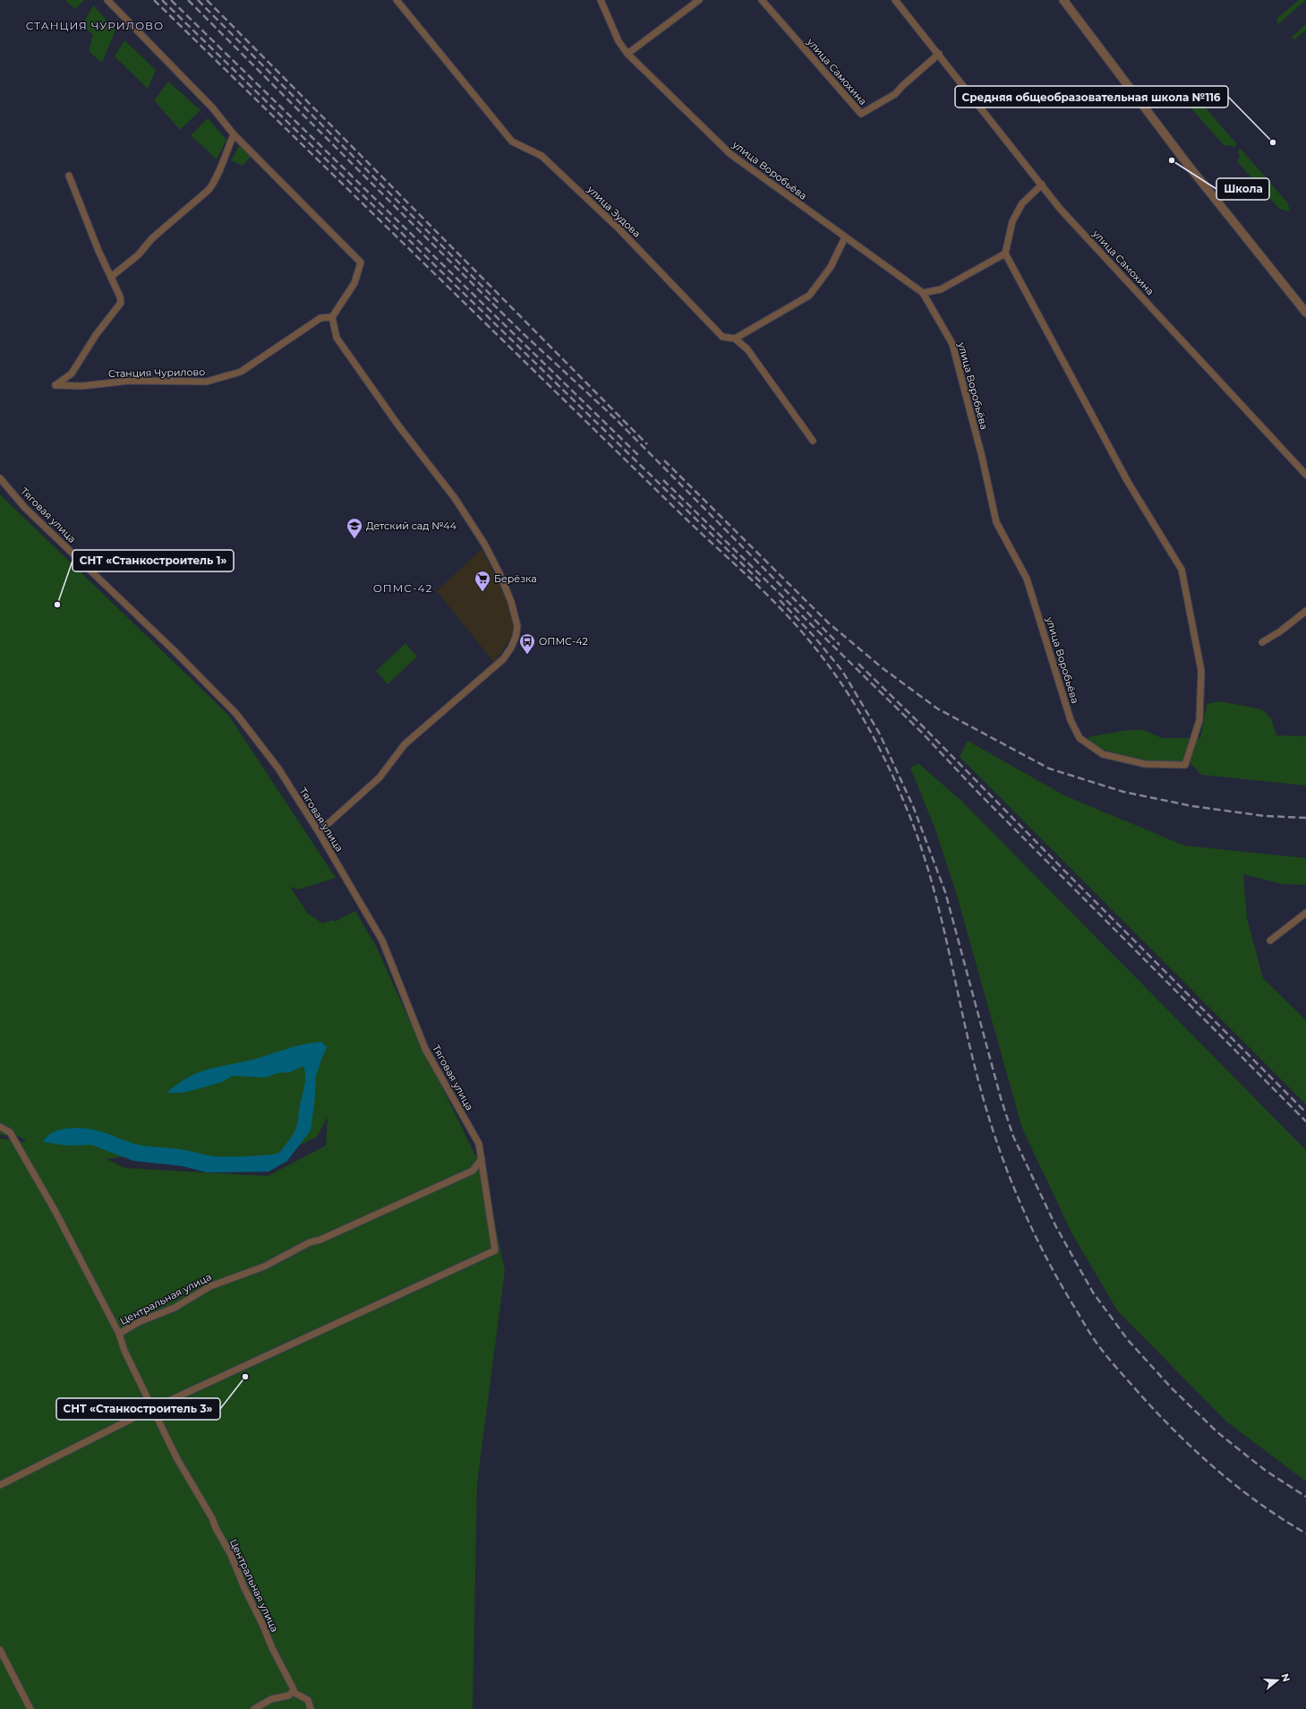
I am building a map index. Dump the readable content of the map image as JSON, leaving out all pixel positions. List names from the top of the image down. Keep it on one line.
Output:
{"streets":{"street":["улица Самохина","улица Воробьёва","улица Зудова","Станция Чурилово","Тяговая улица","Центральная улица"]},"crossings":[["Тяговая улица","Центральная улица"]],"districts":["СТАНЦИЯ ЧУРИЛОВО","ОПМС-42"],"places":{"other":["Средняя общеобразовательная школа №116","Школа","СНТ «Станкостроитель 1»","СНТ «Станкостроитель 3»"],"school or university":["Детский сад №44"],"supermarket":["Берёзка"],"bus stop":["ОПМС-42"]},"north":"right"}
